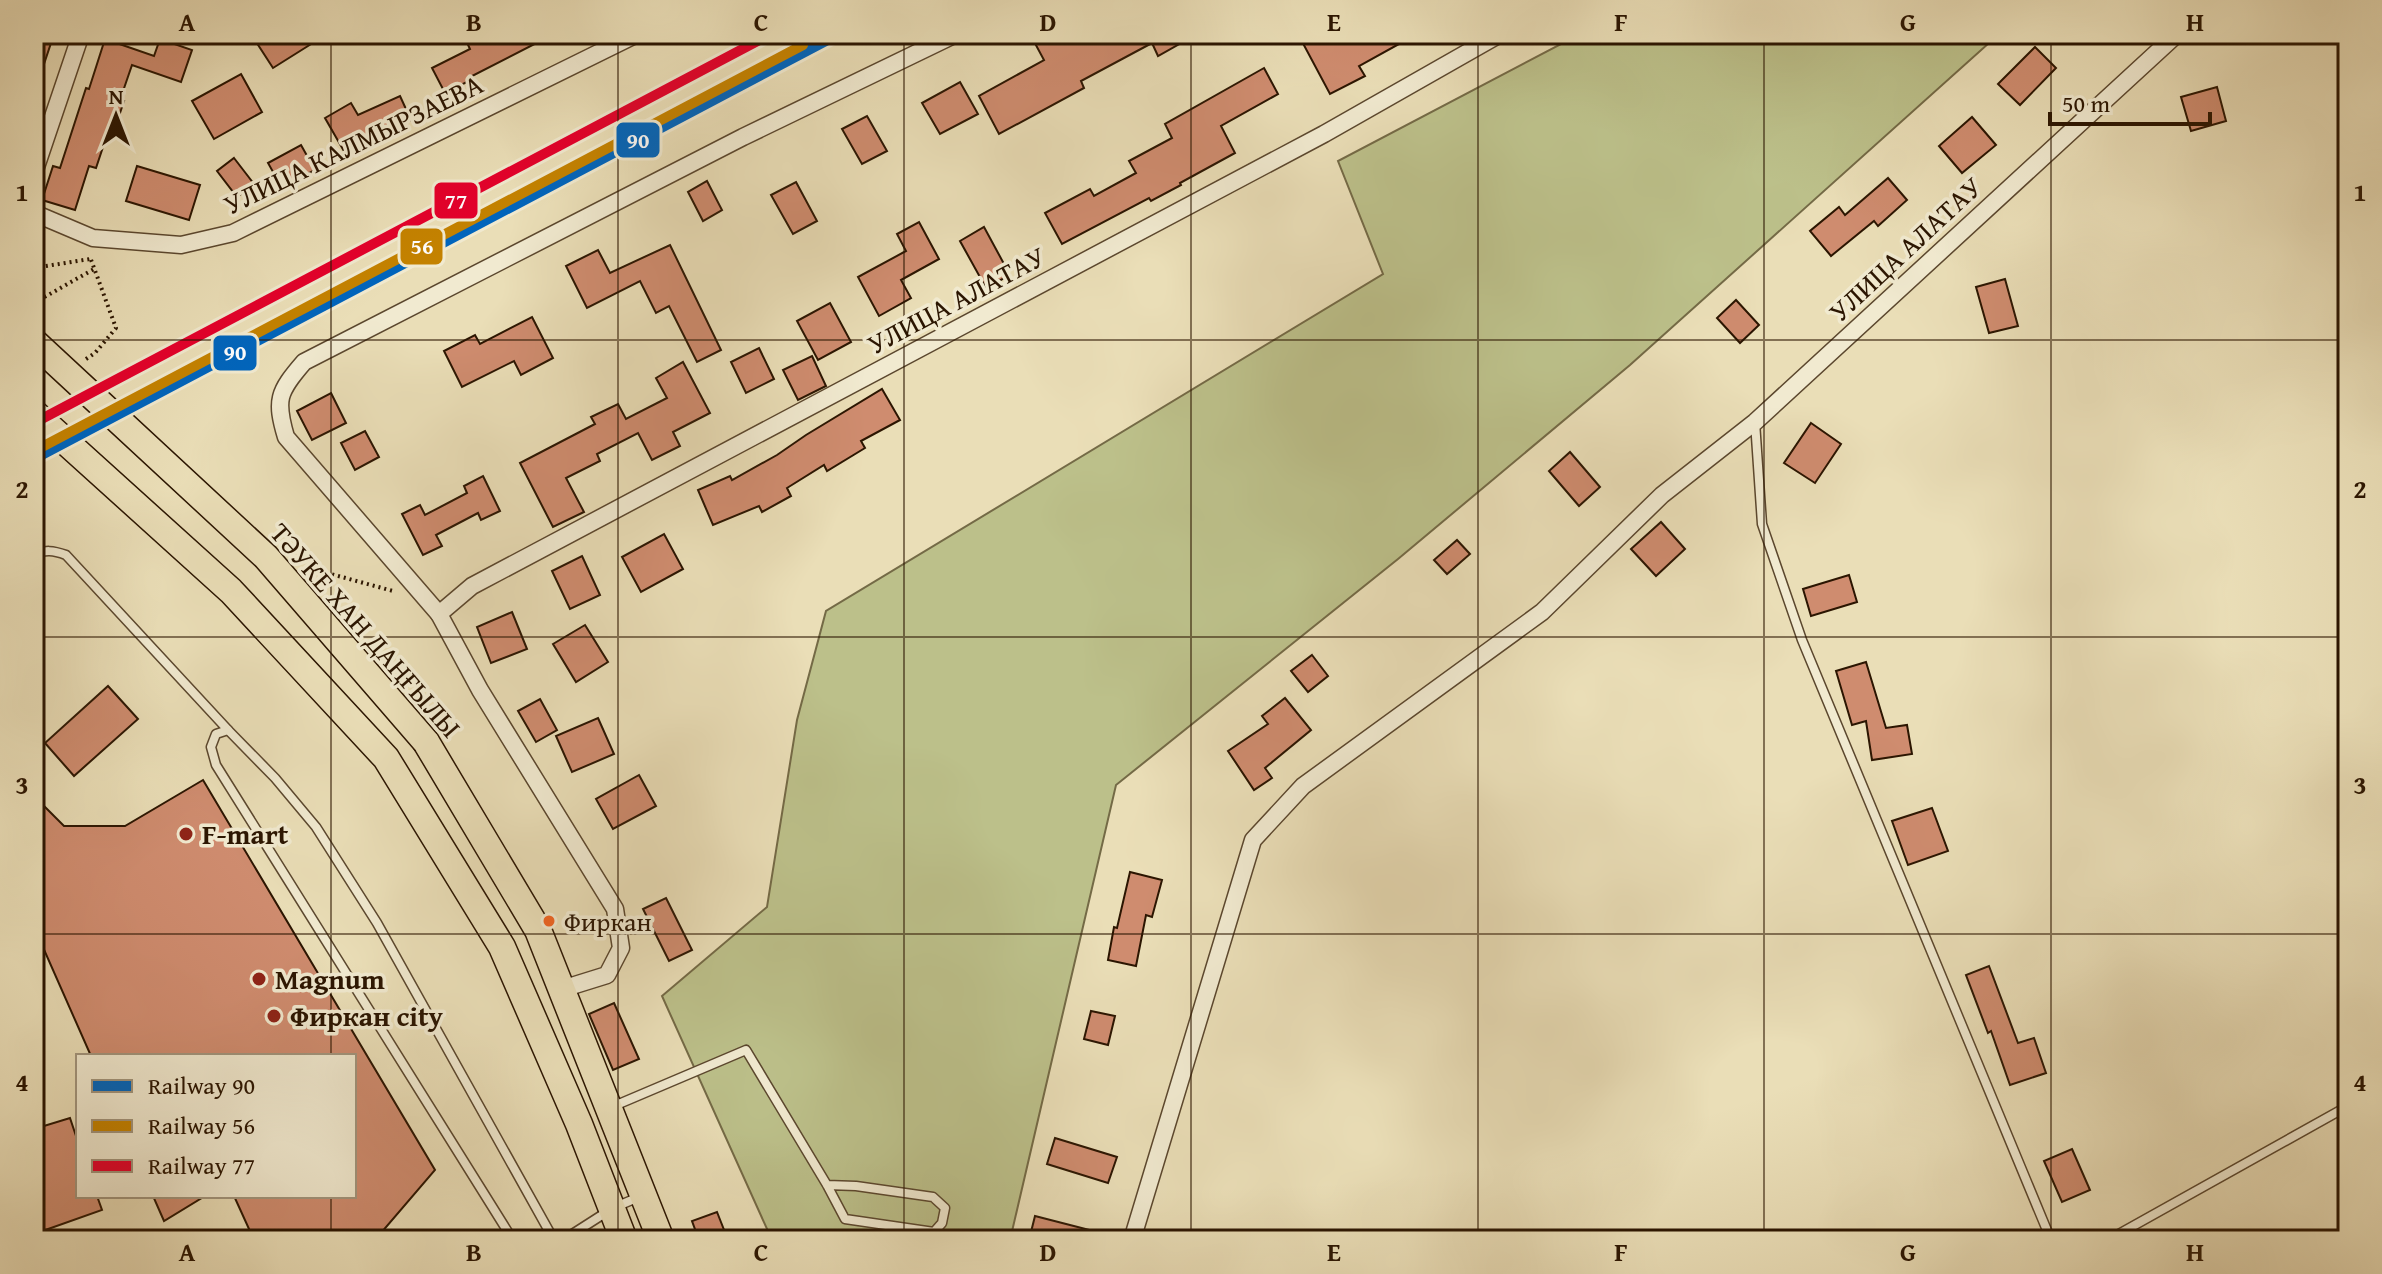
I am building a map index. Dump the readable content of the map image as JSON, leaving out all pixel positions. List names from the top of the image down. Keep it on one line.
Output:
{"streets":{"main road":["ТӘУКЕ ХАН ДАҢҒЫЛЫ"],"street":["УЛИЦА КАЛМЫРЗАЕВА","УЛИЦА АЛАТАУ"]},"places":["F-mart","Фиркан","Magnum","Фиркан city"],"lines":["rail line 90","rail line 77","rail line 56"],"legend":["Railway 90","Railway 56","Railway 77"],"scale_bar":"50 m","north":"top","grid":{"columns":["A","B","C","D","E","F","G","H"],"rows":["1","2","3","4"]}}
